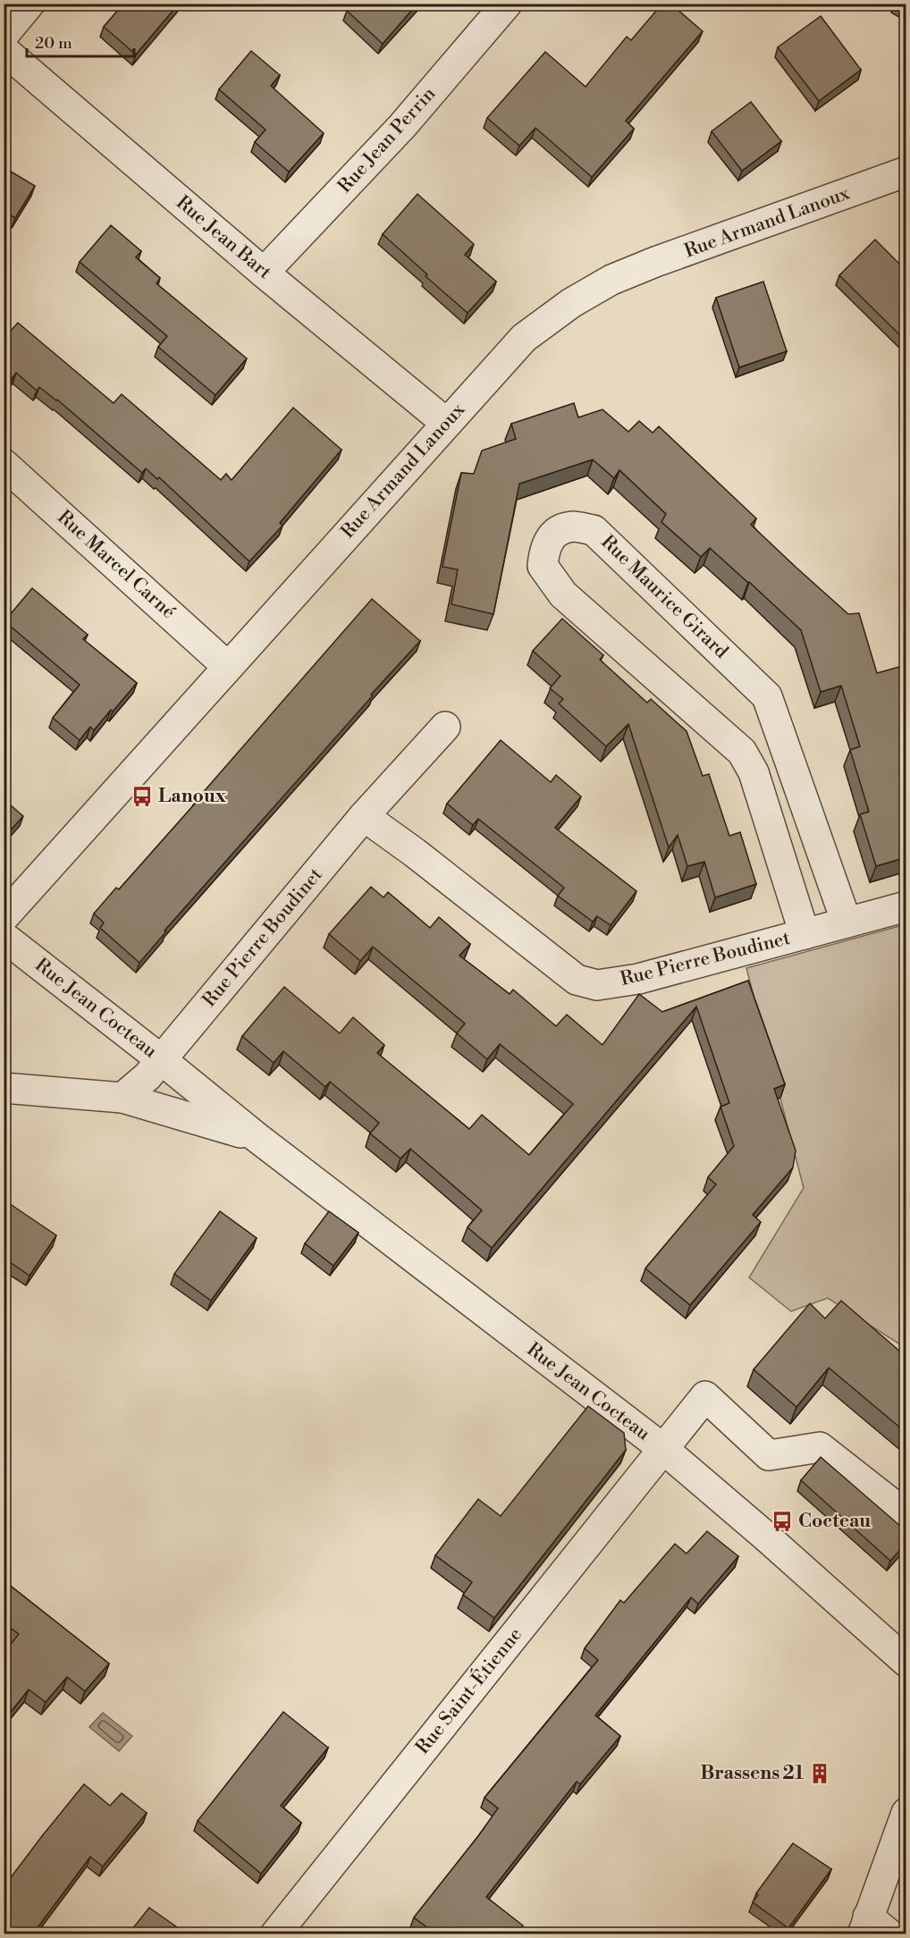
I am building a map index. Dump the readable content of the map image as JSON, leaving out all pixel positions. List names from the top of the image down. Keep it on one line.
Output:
{"streets":{"street":["Rue Jean Perrin","Rue Armand Lanoux","Rue Jean Bart","Rue Marcel Carné","Rue Maurice Girard","Rue Pierre Boudinet","Rue Jean Cocteau","Rue Saint-Étienne"]},"crossings":[["Rue Jean Perrin","Rue Jean Bart"],["Rue Armand Lanoux","Rue Jean Bart"],["Rue Armand Lanoux","Rue Marcel Carné"],["Rue Maurice Girard","Rue Pierre Boudinet"],["Rue Pierre Boudinet","Rue Jean Cocteau"],["Rue Jean Cocteau","Rue Saint-Étienne"]],"places":{"bus stop":["Lanoux","Cocteau"],"building":["Brassens 21"]},"scale_bar":"20 m"}
